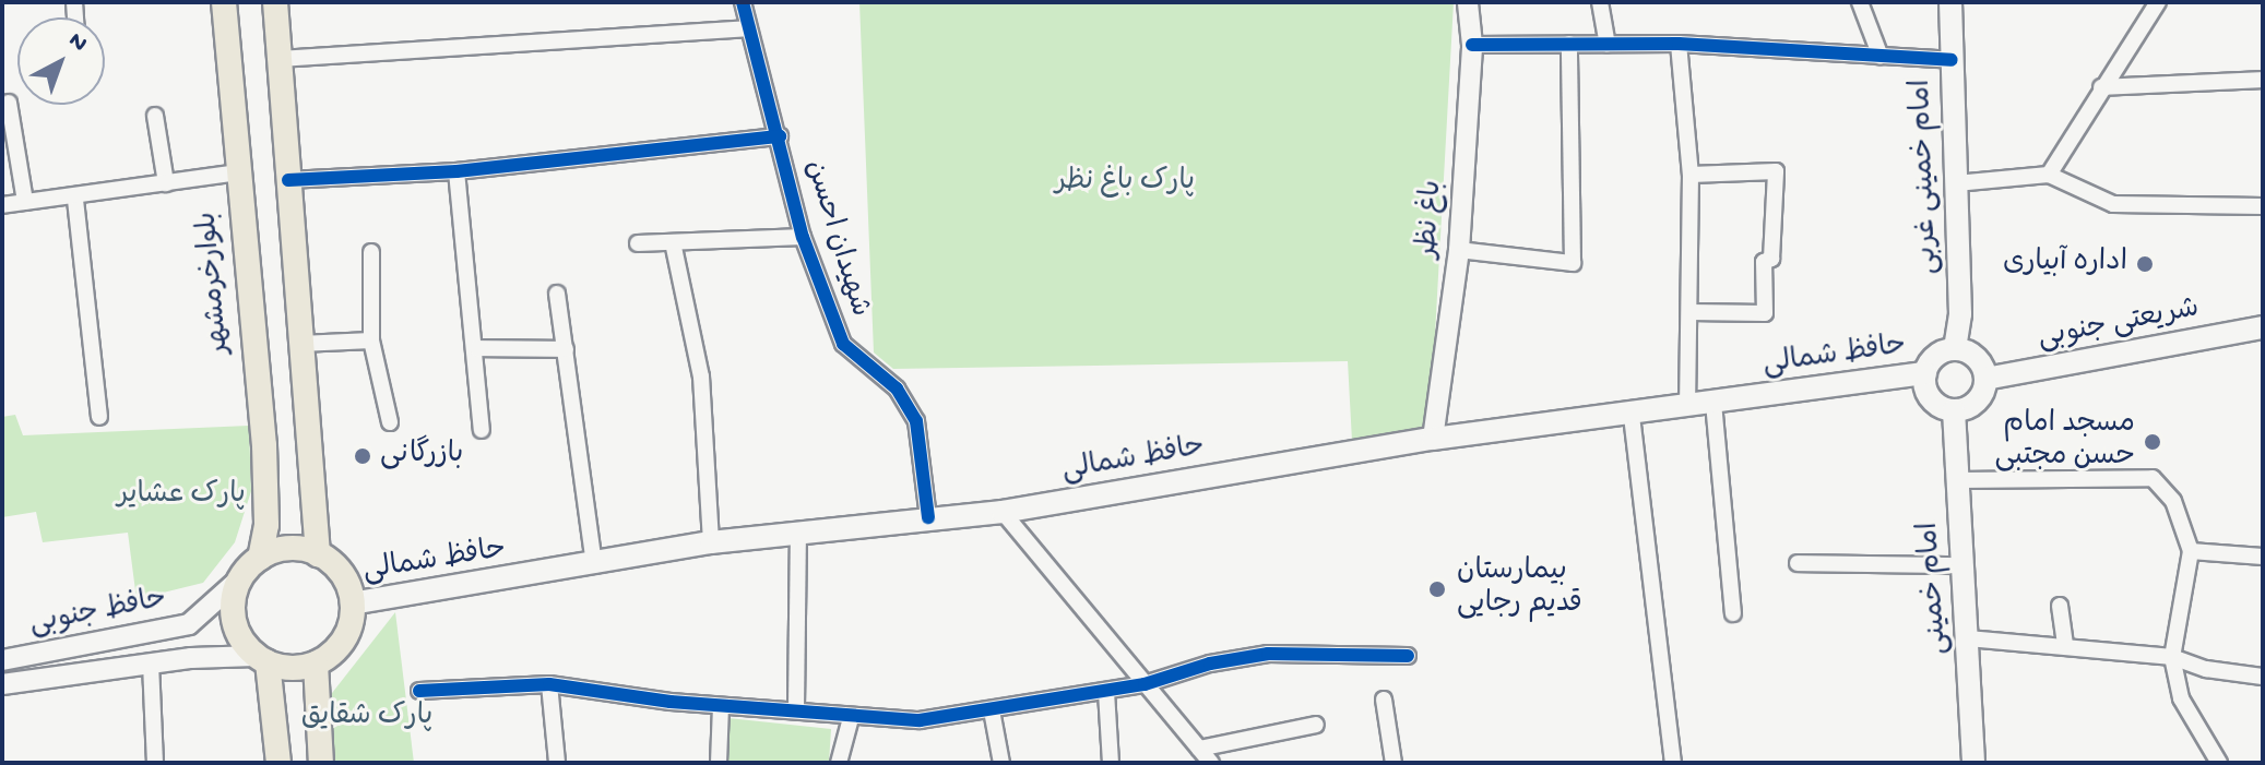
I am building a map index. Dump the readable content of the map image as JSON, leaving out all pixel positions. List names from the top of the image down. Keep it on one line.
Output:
{"streets":{"main road":["امام خمینی غربی","بلوارخرمشهر","شریعتی جنوبی","حافظ شمالی","امام خمینی"],"street":["باغ نظر","شهیدان احسن","حافظ جنوبی"]},"crossings":[["امام خمینی غربی","شریعتی جنوبی"],["امام خمینی غربی","حافظ شمالی"],["امام خمینی غربی","امام خمینی"],["باغ نظر","حافظ شمالی"],["شهیدان احسن","حافظ شمالی"],["بلوارخرمشهر","حافظ شمالی"],["بلوارخرمشهر","حافظ جنوبی"],["شریعتی جنوبی","حافظ شمالی"],["شریعتی جنوبی","امام خمینی"],["حافظ شمالی","امام خمینی"],["حافظ شمالی","حافظ جنوبی"]],"parks":["پارک باغ نظر","پارک عشایر","پارک شقایق"],"places":["اداره آبیاری","مسجد امام حسن مجتبی","بازرگانی","بیمارستان قدیم رجایی"],"north":"top right"}
